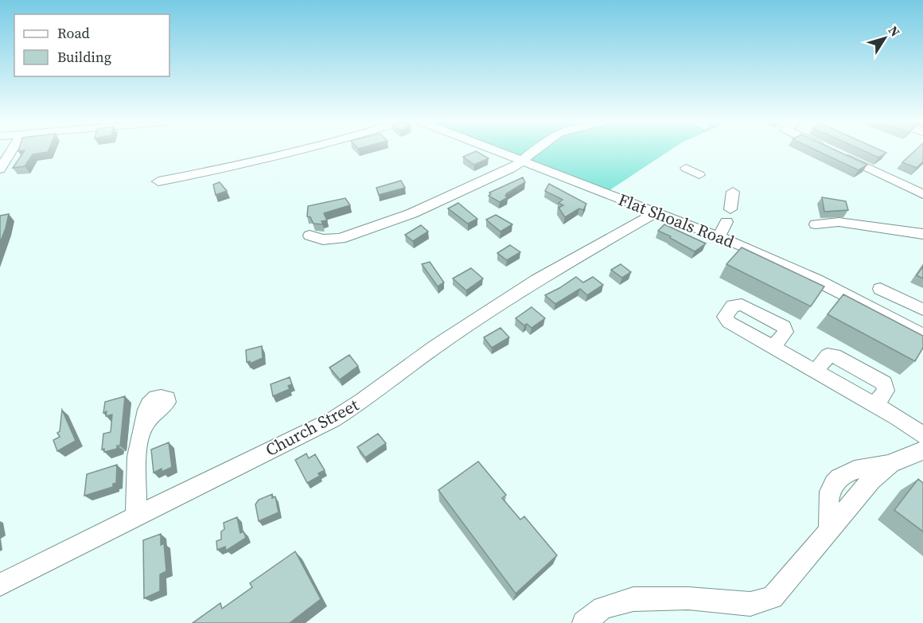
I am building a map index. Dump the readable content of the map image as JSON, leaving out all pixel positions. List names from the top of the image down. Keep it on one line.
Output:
{"streets":{"street":["Flat Shoals Road","Church Street"]},"crossings":[["Flat Shoals Road","Church Street"]],"legend":["Road","Building"],"north":"top right"}
